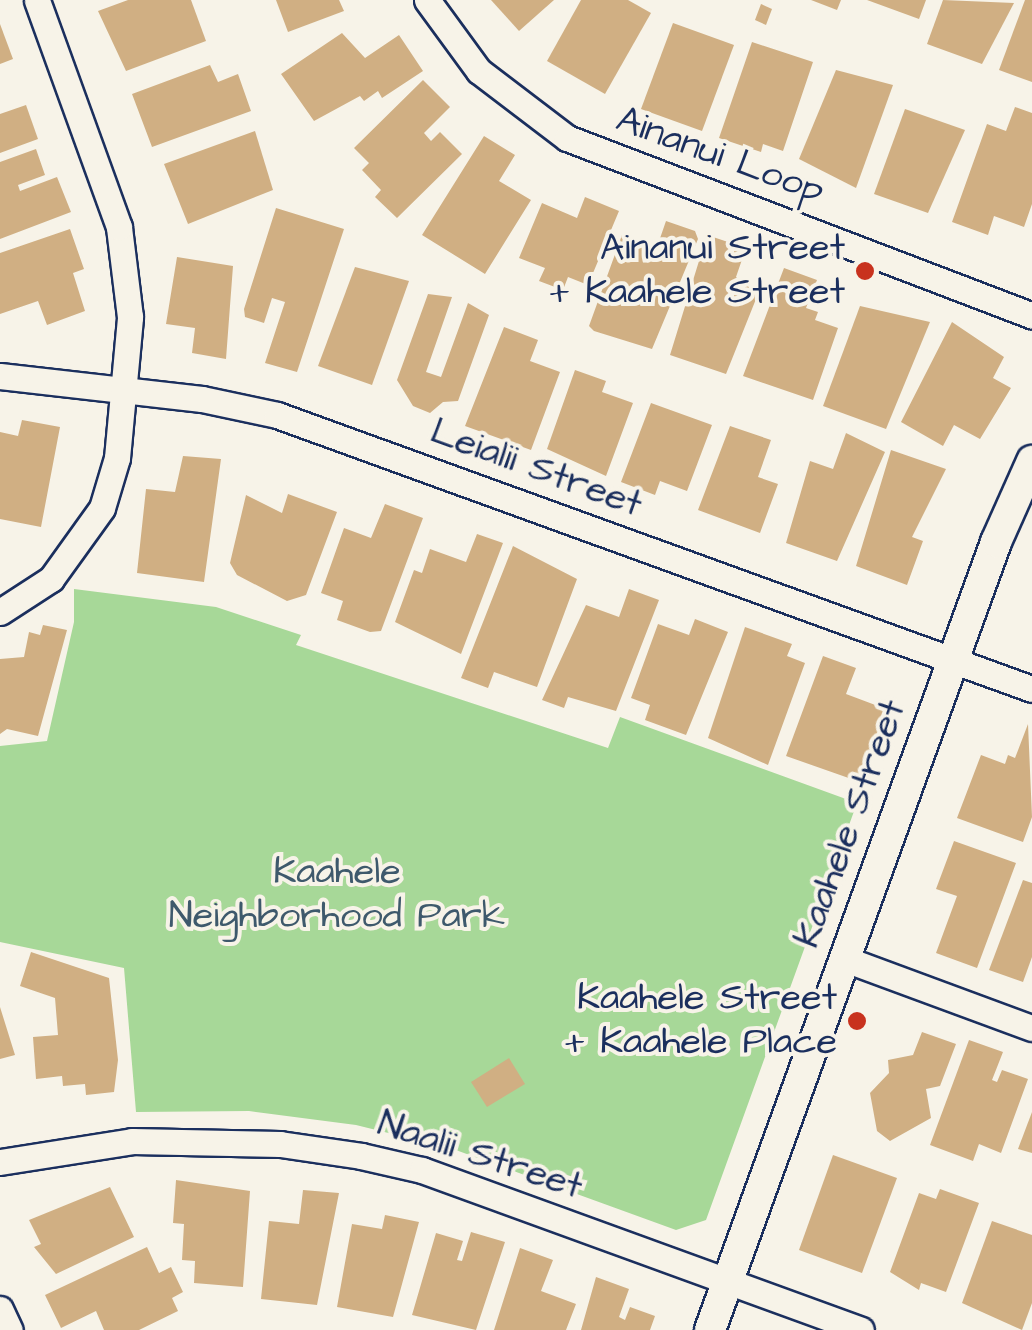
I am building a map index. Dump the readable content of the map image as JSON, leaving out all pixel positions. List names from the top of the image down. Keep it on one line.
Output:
{"streets":{"street":["Ainanui Loop","Leialii Street","Kaahele Street","Naalii Street"]},"crossings":[["Leialii Street","Kaahele Street"],["Kaahele Street","Naalii Street"]],"parks":["Kaahele Neighborhood Park"],"places":["Ainanui Street + Kaahele Street","Kaahele Street + Kaahele Place"]}
